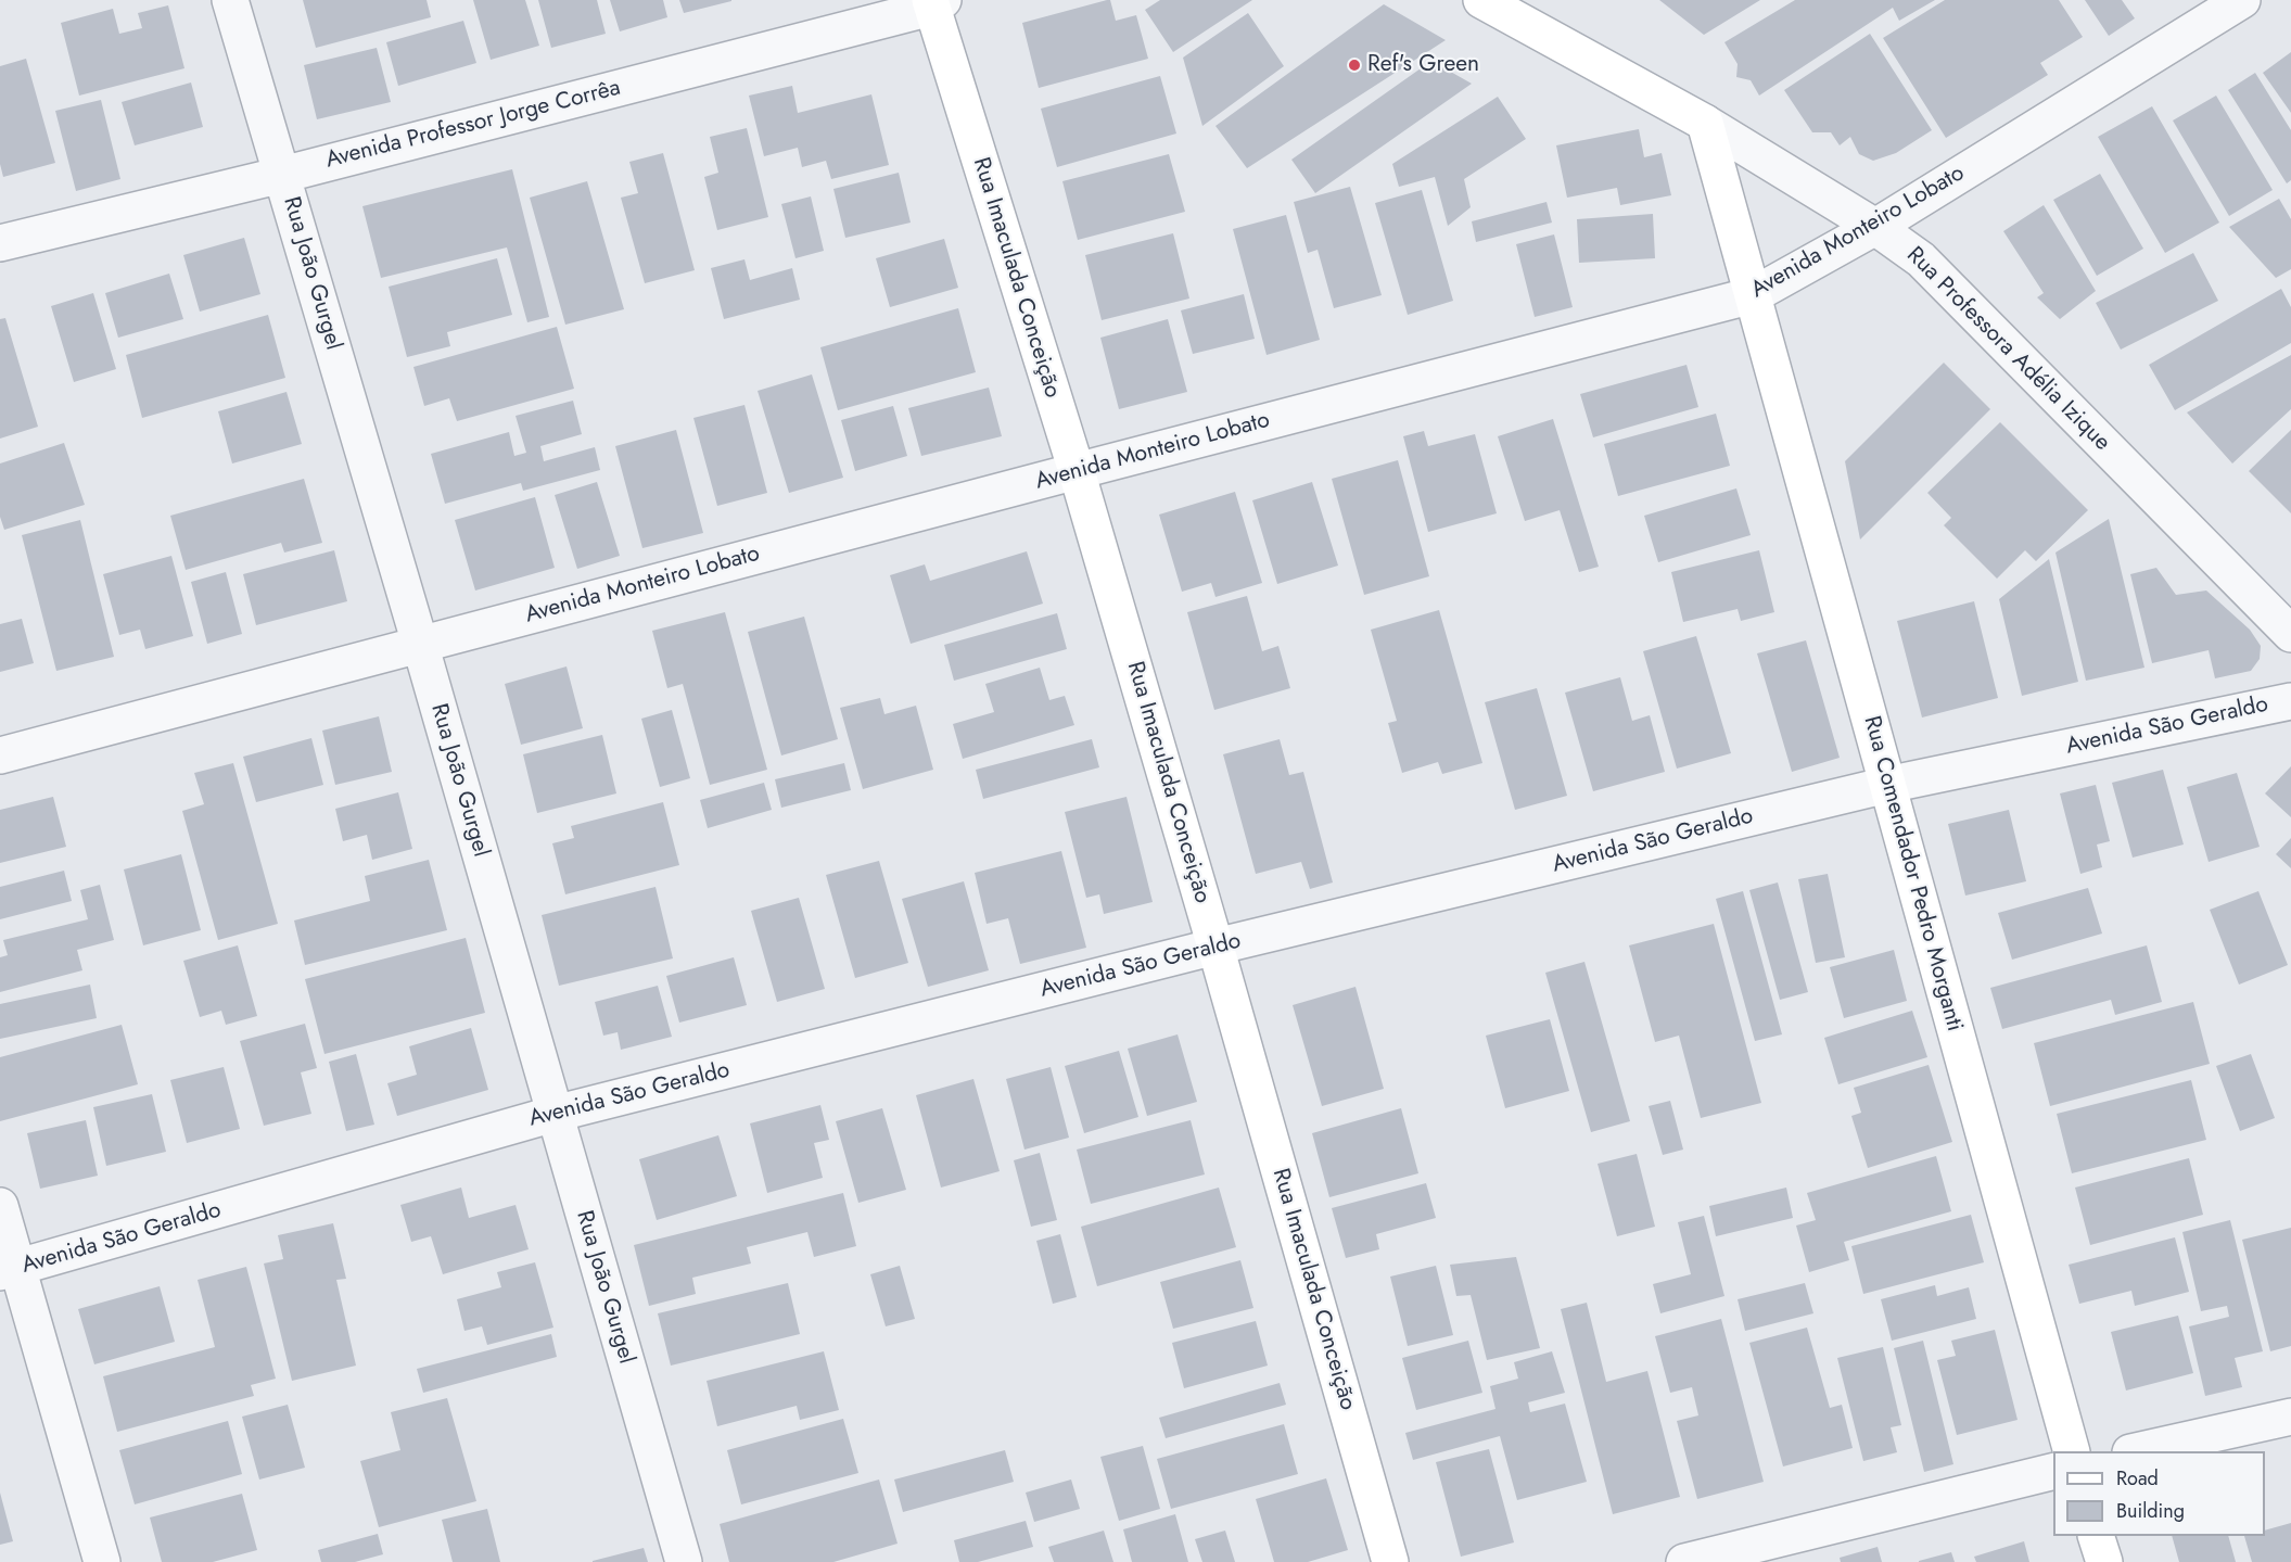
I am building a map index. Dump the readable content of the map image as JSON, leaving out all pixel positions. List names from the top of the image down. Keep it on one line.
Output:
{"streets":{"street":["Avenida Professor Jorge Corrêa","Avenida Monteiro Lobato","Rua João Gurgel","Rua Imaculada Conceição","Rua Professora Adélia Izique","Avenida São Geraldo","Rua Comendador Pedro Morganti"]},"crossings":[["Avenida Professor Jorge Corrêa","Rua João Gurgel"],["Avenida Professor Jorge Corrêa","Rua Imaculada Conceição"],["Avenida Monteiro Lobato","Rua João Gurgel"],["Avenida Monteiro Lobato","Rua Imaculada Conceição"],["Avenida Monteiro Lobato","Rua Professora Adélia Izique"],["Avenida Monteiro Lobato","Rua Comendador Pedro Morganti"],["Rua João Gurgel","Avenida São Geraldo"],["Rua Imaculada Conceição","Avenida São Geraldo"],["Rua Professora Adélia Izique","Rua Comendador Pedro Morganti"],["Avenida São Geraldo","Rua Comendador Pedro Morganti"]],"places":["Ref's Green"],"legend":["Road","Building"]}
